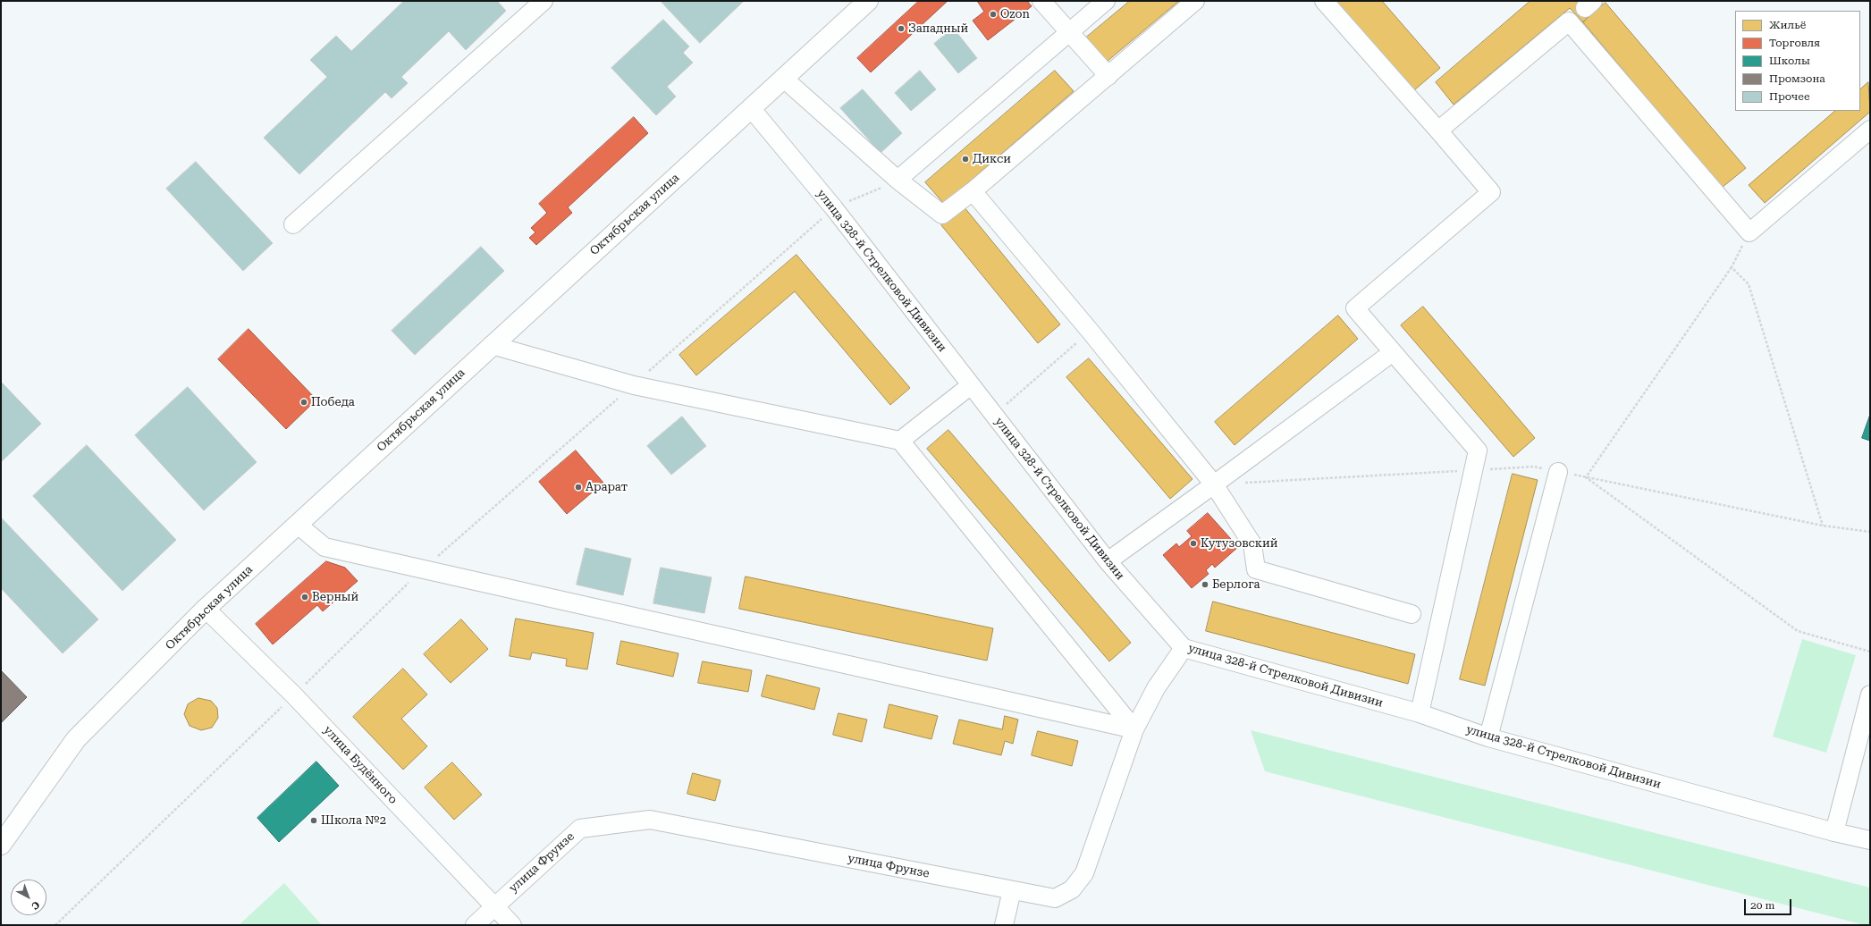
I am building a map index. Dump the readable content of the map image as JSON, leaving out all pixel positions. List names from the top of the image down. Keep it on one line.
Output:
{"streets":{"main road":["Октябрьская улица"],"street":["улица 328-й Стрелковой Дивизии","улица Будённого","улица Фрунзе"]},"crossings":[["Октябрьская улица","улица 328-й Стрелковой Дивизии"],["Октябрьская улица","улица Будённого"],["улица 328-й Стрелковой Дивизии","улица Фрунзе"],["улица Будённого","улица Фрунзе"]],"places":["Ozon","Западный","Дикси","Победа","Арарат","Кутузовский","Берлога","Верный","Школа №2"],"legend":["Жильё","Торговля","Школы","Промзона","Прочее"],"scale_bar":"20 m","north":"bottom right"}
